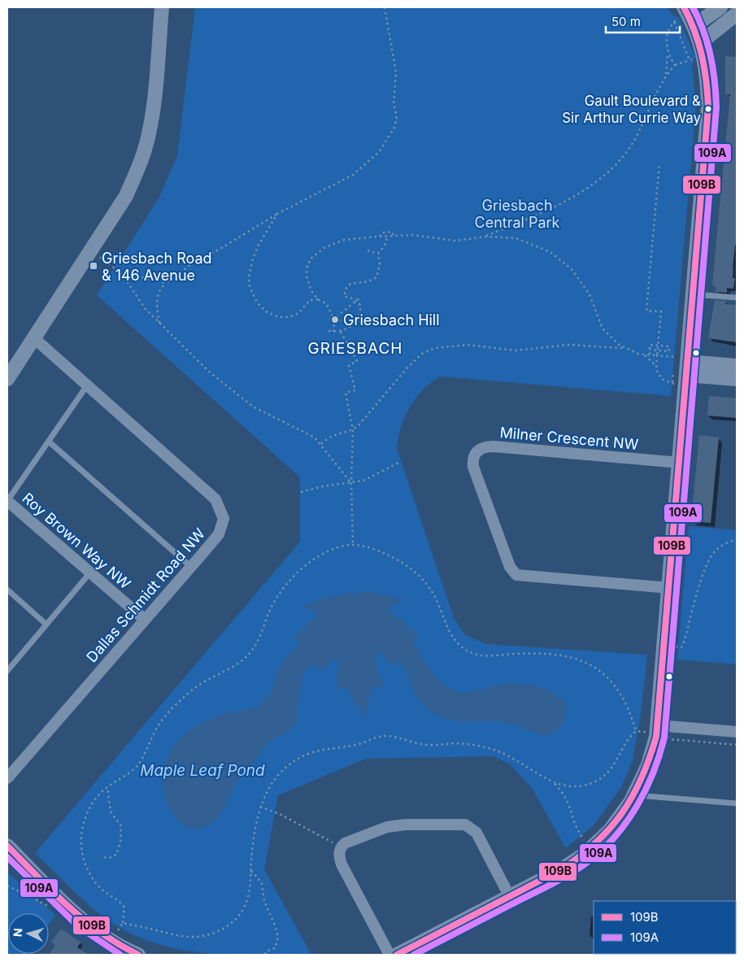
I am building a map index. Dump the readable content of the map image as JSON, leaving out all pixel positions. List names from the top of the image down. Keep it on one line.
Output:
{"streets":{"street":["Milner Crescent NW","Roy Brown Way NW","Dallas Schmidt Road NW"]},"crossings":[["Roy Brown Way NW","Dallas Schmidt Road NW"]],"districts":["GRIESBACH"],"water":["Maple Leaf Pond"],"parks":["Griesbach Central Park"],"places":{"other":["Gault Boulevard & Sir Arthur Currie Way","Griesbach Hill"],"transit":["Griesbach Road & 146 Avenue"]},"lines":["transit line 109B","transit line 109A"],"legend":["109B","109A"],"scale_bar":"50 m","north":"left"}
